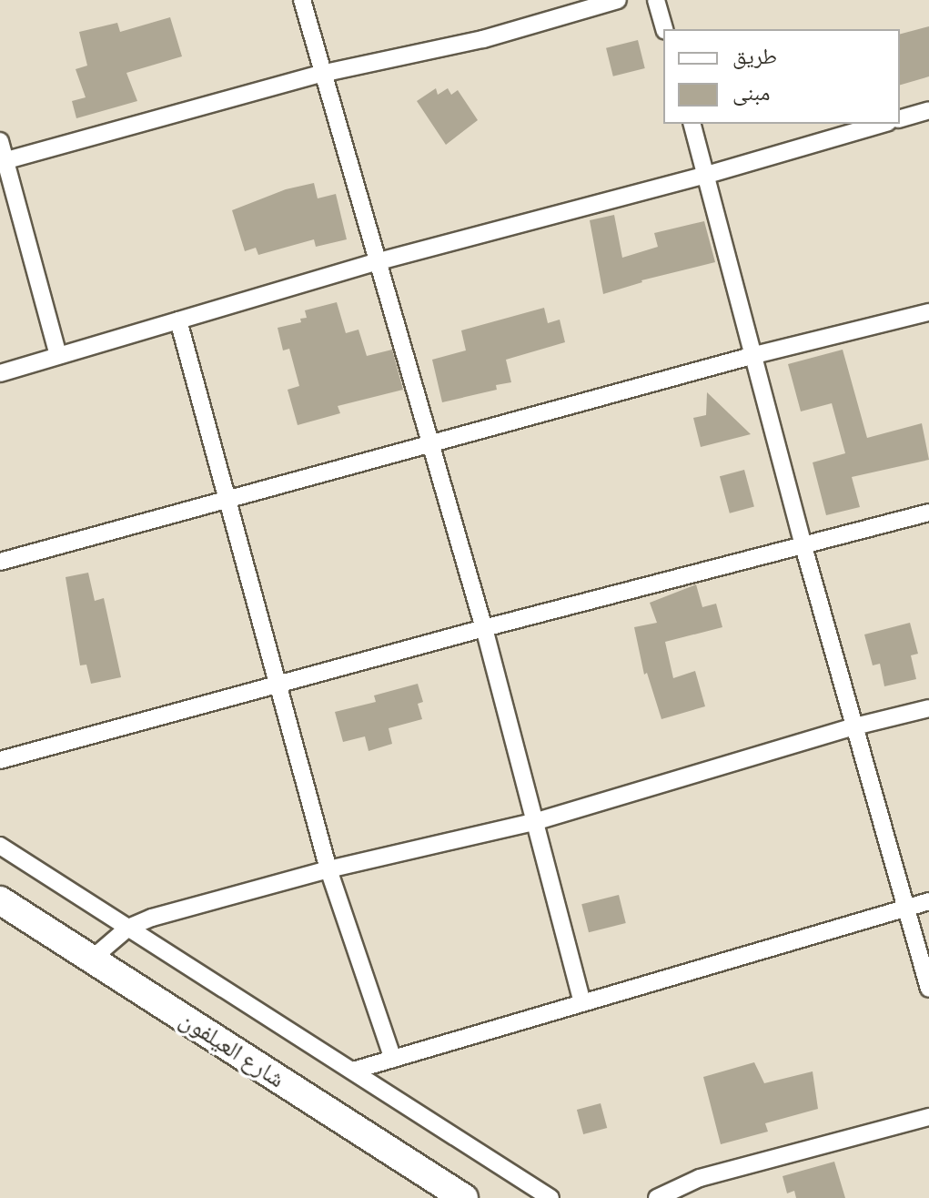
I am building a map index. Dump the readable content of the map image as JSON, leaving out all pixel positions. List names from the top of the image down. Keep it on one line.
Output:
{"streets":{"highway":["شارع العيلفون"]},"legend":["طريق","مبنى"]}
